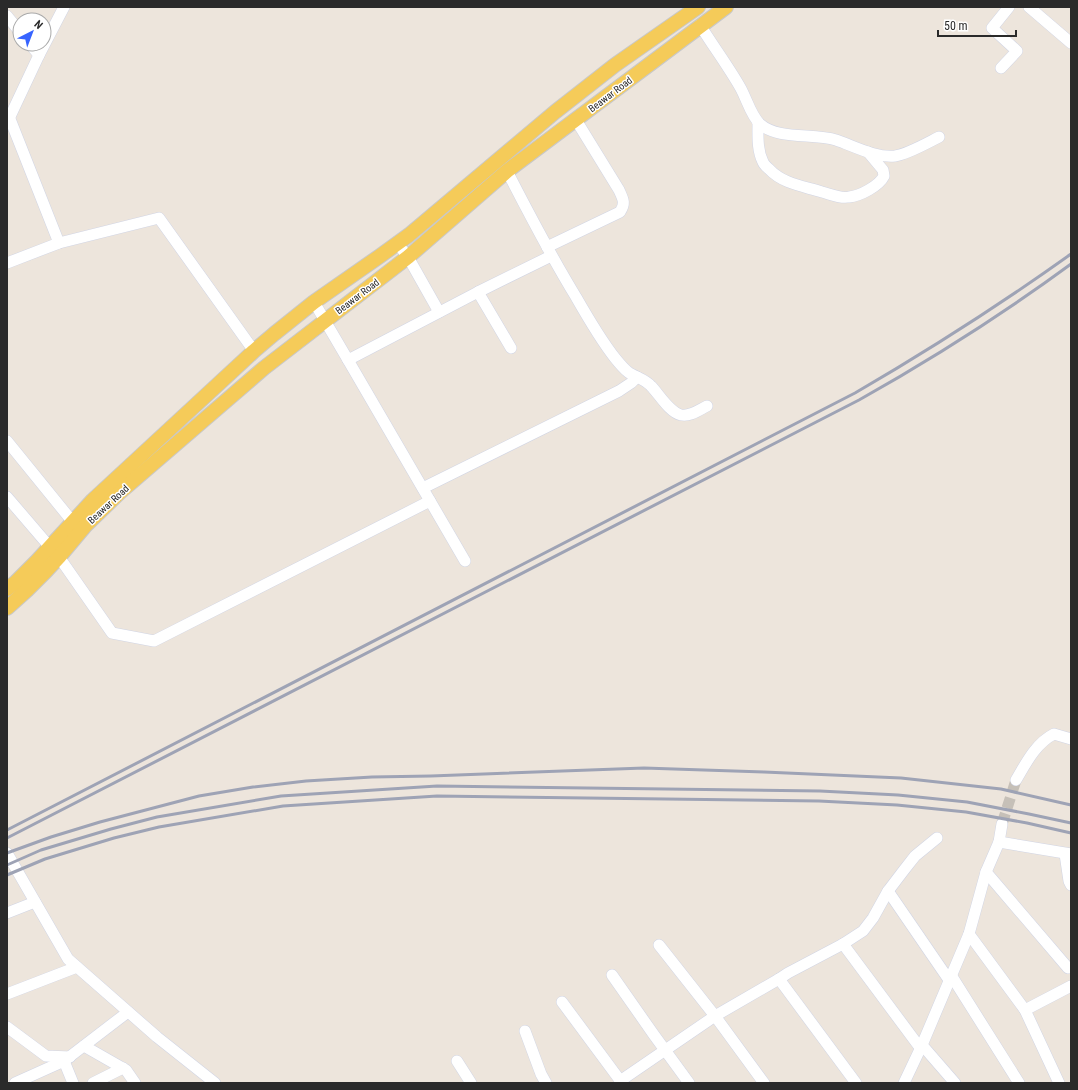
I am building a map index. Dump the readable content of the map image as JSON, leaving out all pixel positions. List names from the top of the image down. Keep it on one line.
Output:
{"streets":{"main road":["Beawar Road"]},"scale_bar":"50 m","north":"top right"}
